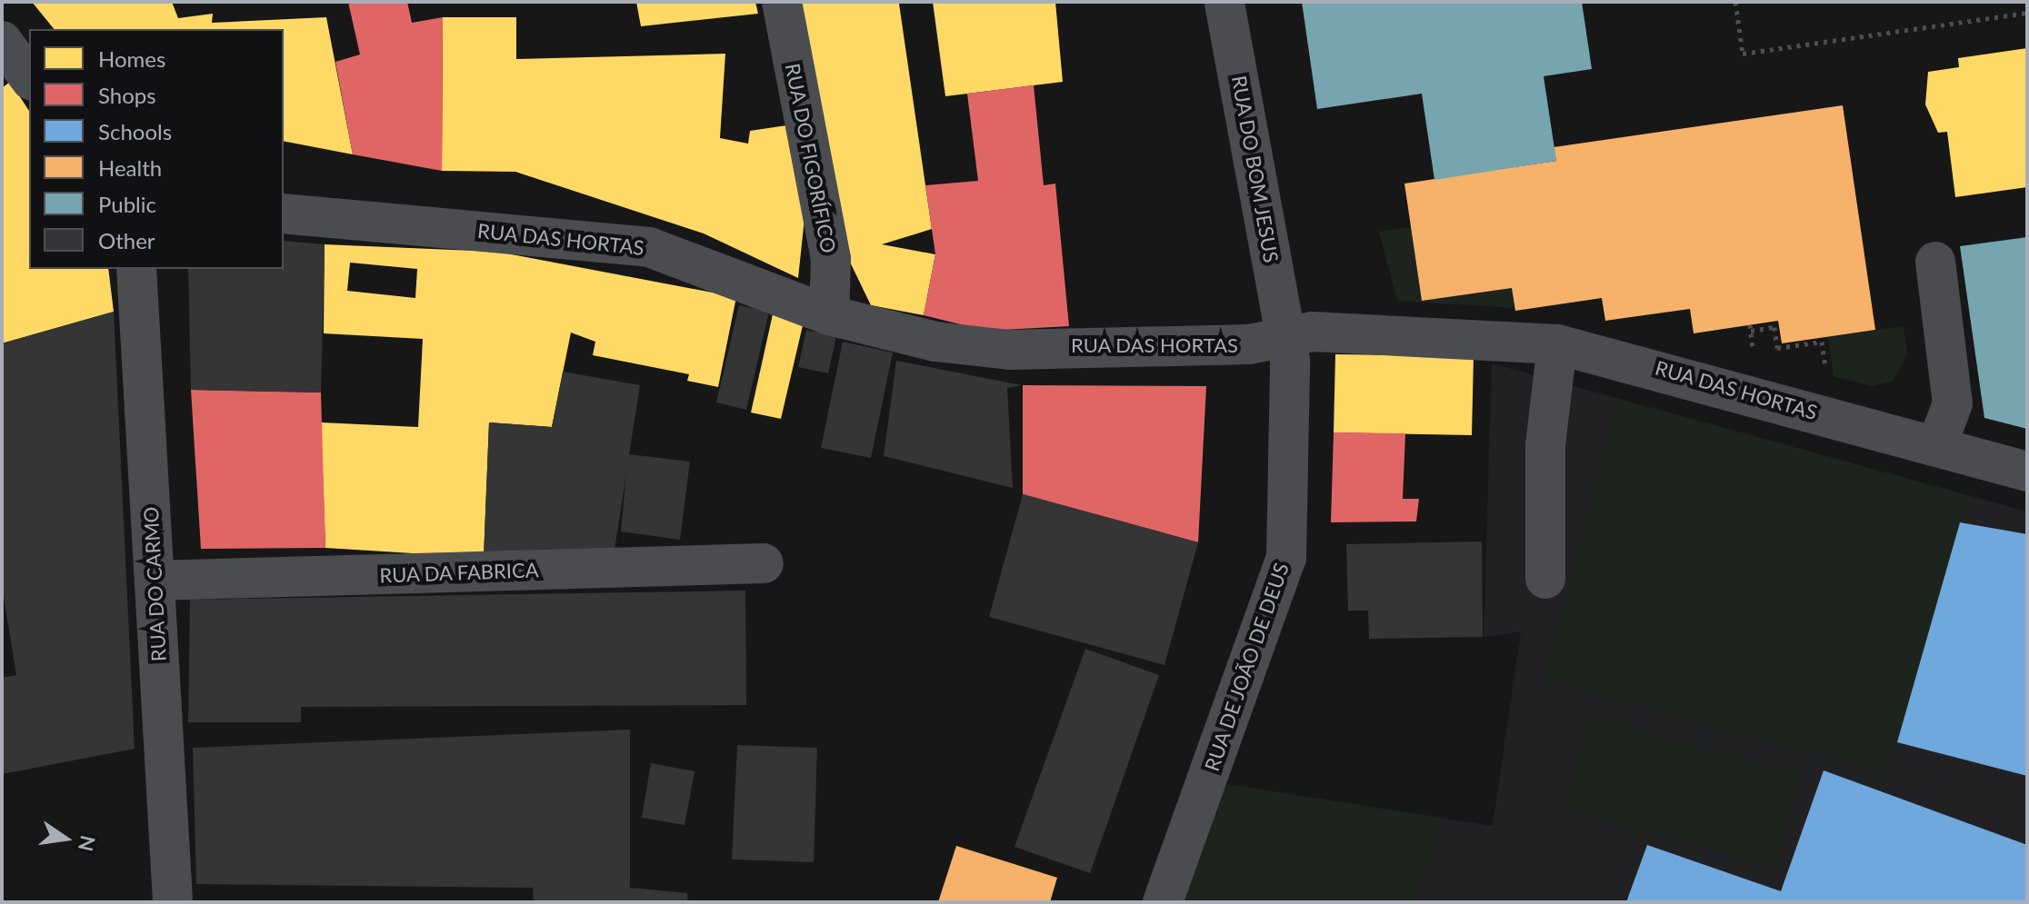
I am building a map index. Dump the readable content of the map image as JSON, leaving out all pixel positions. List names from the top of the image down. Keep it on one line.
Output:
{"streets":{"street":["RUA DO FIGORÍFICO","RUA DO BOM JESUS","RUA DAS HORTAS","RUA DA FABRICA","RUA DO CARMO","RUA DE JOÃO DE DEUS"]},"crossings":[["RUA DO FIGORÍFICO","RUA DAS HORTAS"],["RUA DO BOM JESUS","RUA DAS HORTAS"],["RUA DO BOM JESUS","RUA DE JOÃO DE DEUS"],["RUA DAS HORTAS","RUA DE JOÃO DE DEUS"],["RUA DA FABRICA","RUA DO CARMO"]],"legend":["Homes","Shops","Schools","Health","Public","Other"],"north":"right"}
